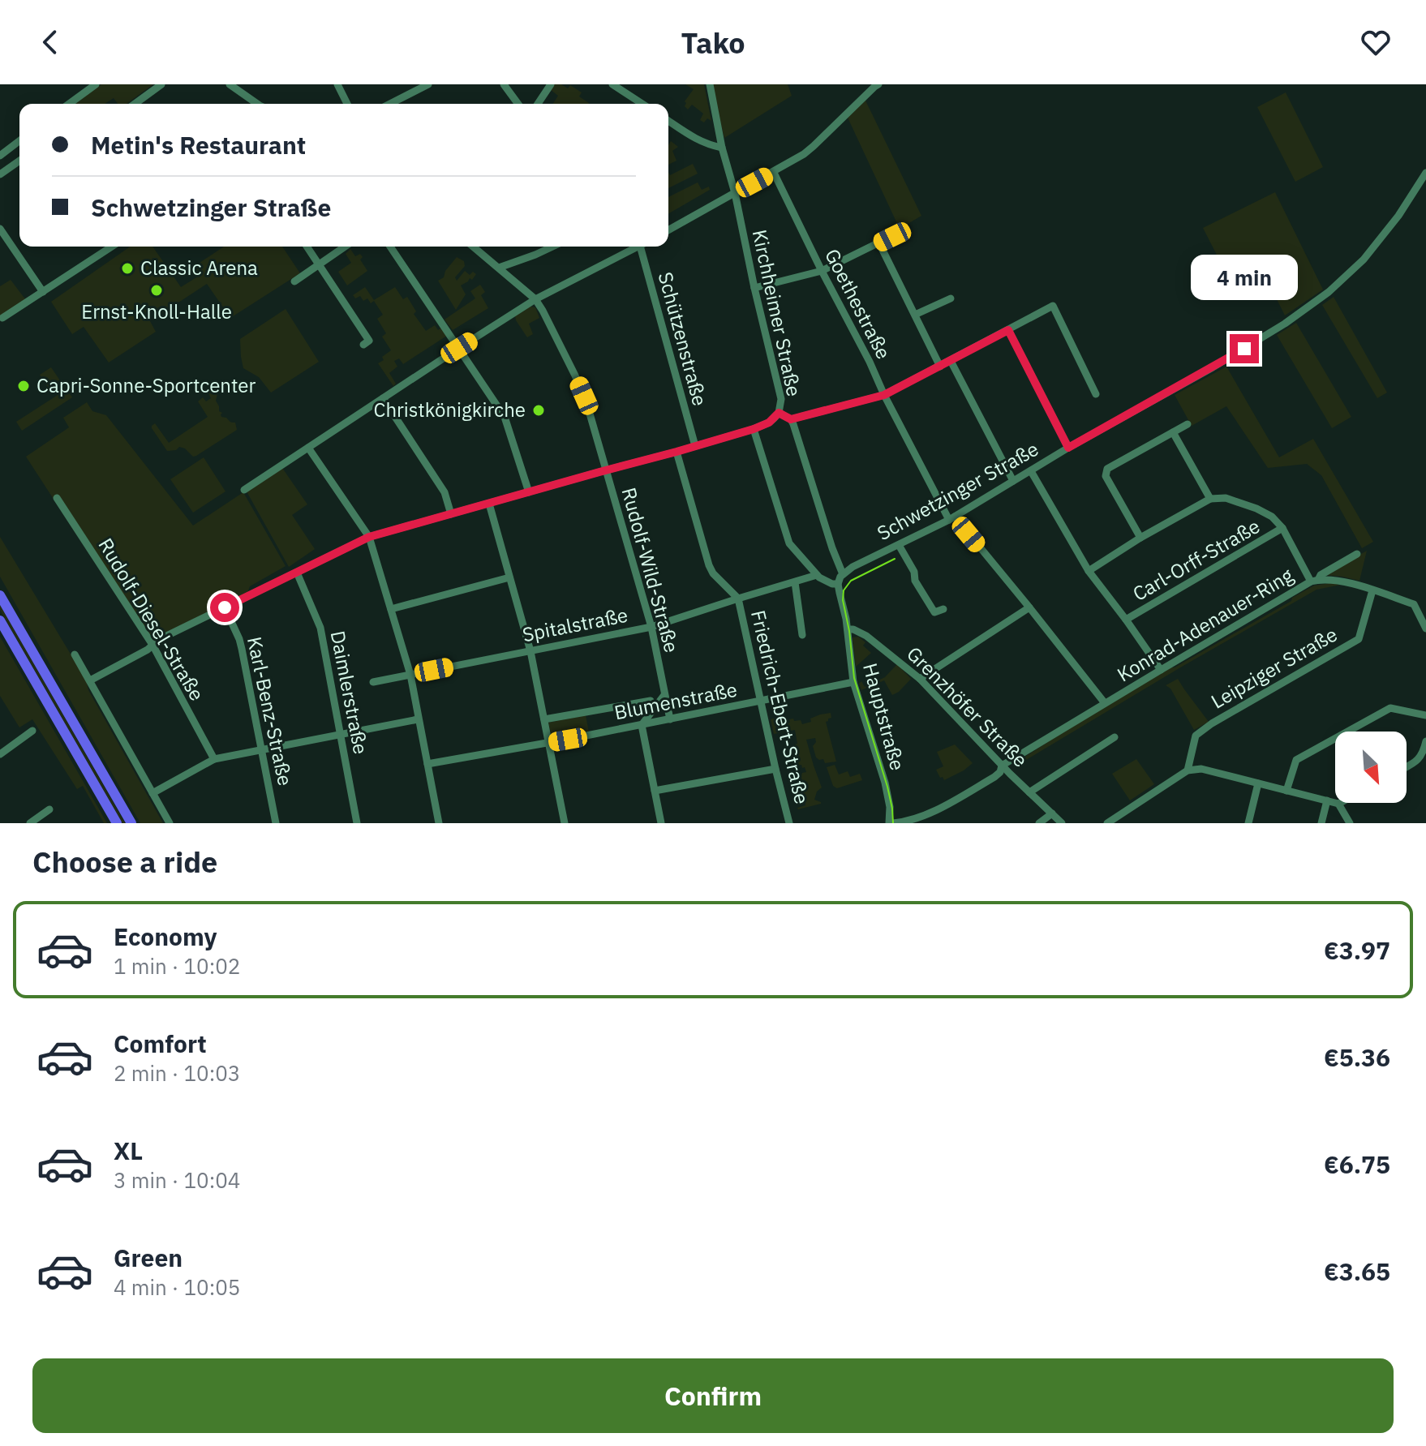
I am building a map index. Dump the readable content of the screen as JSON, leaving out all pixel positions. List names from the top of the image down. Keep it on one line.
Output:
{"streets":{"street":["Goethestraße","Kirchheimer Straße","Schützenstraße","Schwetzinger Straße","Carl-Orff-Straße","Rudolf-Wild-Straße","Rudolf-Diesel-Straße","Spitalstraße","Konrad-Adenauer-Ring","Leipziger Straße","Daimlerstraße","Blumenstraße","Friedrich-Ebert-Straße","Grenzhöfer Straße","Karl-Benz-Straße","Hauptstraße"]},"crossings":[["Goethestraße","Schwetzinger Straße"],["Goethestraße","Konrad-Adenauer-Ring"],["Kirchheimer Straße","Schwetzinger Straße"],["Kirchheimer Straße","Hauptstraße"],["Schwetzinger Straße","Hauptstraße"],["Rudolf-Wild-Straße","Spitalstraße"],["Rudolf-Wild-Straße","Blumenstraße"],["Spitalstraße","Friedrich-Ebert-Straße"],["Konrad-Adenauer-Ring","Leipziger Straße"],["Konrad-Adenauer-Ring","Grenzhöfer Straße"],["Konrad-Adenauer-Ring","Hauptstraße"],["Blumenstraße","Friedrich-Ebert-Straße"],["Blumenstraße","Hauptstraße"],["Grenzhöfer Straße","Hauptstraße"]],"places":["Classic Arena","Ernst-Knoll-Halle","Capri-Sonne-Sportcenter","Christkönigkirche"],"north":"bottom right","page":{"header":"Tako","banner":["Metin's Restaurant","Schwetzinger Straße"],"bubble":"4 min","heading":"Choose a ride","list":[{"name":"Economy","note":"1 min · 10:02","value":"€3.97"},{"name":"Comfort","note":"2 min · 10:03","value":"€5.36"},{"name":"XL","note":"3 min · 10:04","value":"€6.75"},{"name":"Green","note":"4 min · 10:05","value":"€3.65"}],"buttons":"Confirm"}}
